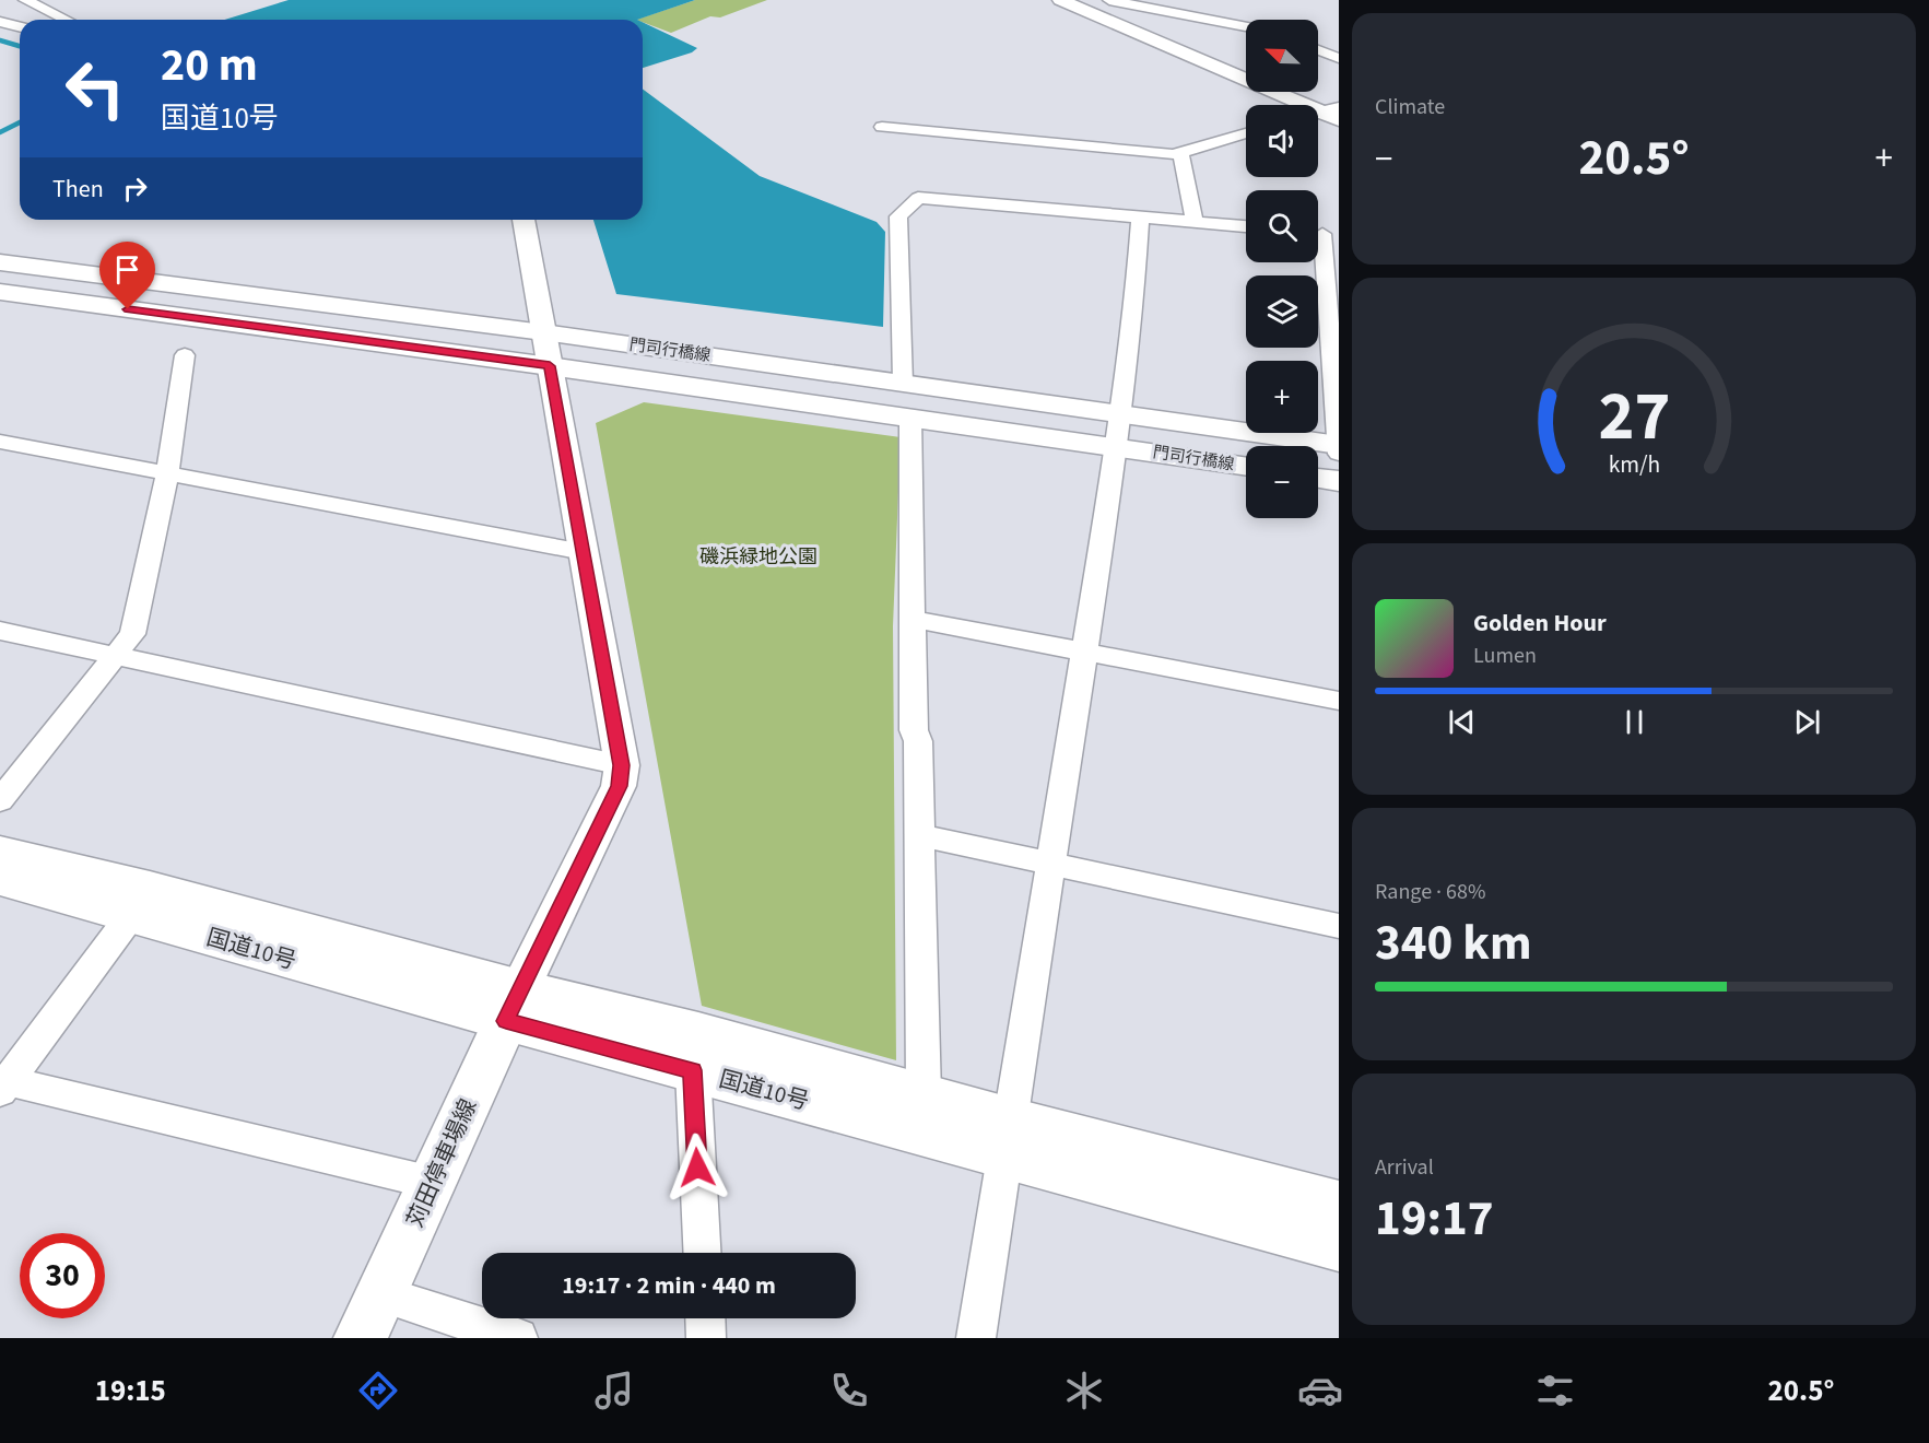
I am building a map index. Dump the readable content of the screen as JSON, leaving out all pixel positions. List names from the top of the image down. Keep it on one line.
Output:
{"streets":{"main road":["門司行橋線","国道10号","苅田停車場線"]},"crossings":[["国道10号","苅田停車場線"]],"parks":["磯浜緑地公園"],"north":"top left","page":{"tile":["Climate",["Range · 68%","340 km"],["Arrival","19:17"]],"map_buttons":["+","−"],"turn":["20 m","国道10号"],"heat":["−","20.5°","+"],"then":"Then","song":["Golden Hour","Lumen"],"limit":"30","trip":"19:17 · 2 min · 440 m","tabs":["19:15","20.5°"],"gauge":["27","km/h"]}}
